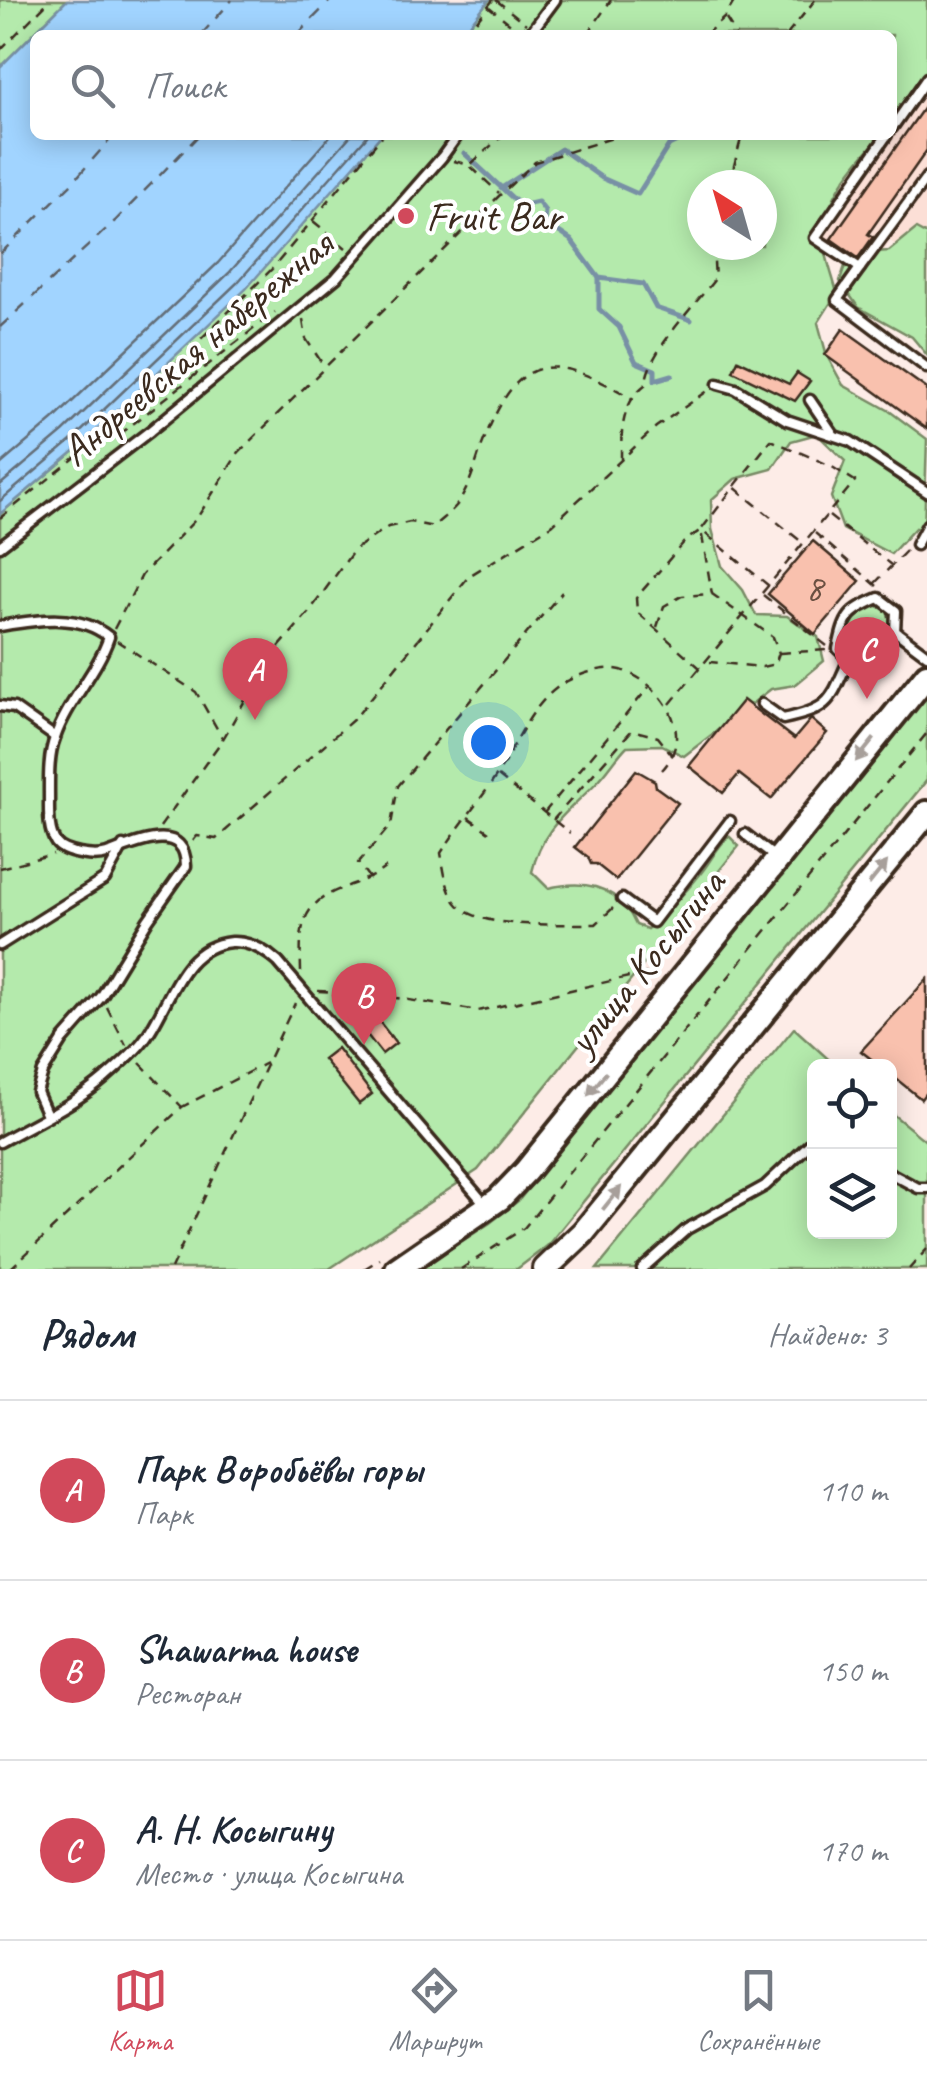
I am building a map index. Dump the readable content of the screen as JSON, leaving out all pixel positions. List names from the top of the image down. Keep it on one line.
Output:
{"streets":{"main road":["улица Косыгина"],"lane":["Андреевская набережная"]},"places":["Fruit Bar"],"house_numbers":["8"],"north":"top left","page":{"search":"Поиск","pins":["C","A","B"],"heading":["Рядом","Найдено: 3"],"list":[{"mark":"A","name":"Парк Воробьёвы горы","note":"Парк","value":"110 m"},{"mark":"B","name":"Shawarma house","note":"Ресторан","value":"150 m"},{"mark":"C","name":"А. Н. Косыгину","note":"Место · улица Косыгина","value":"170 m"}],"nav":["Карта","Маршрут","Сохранённые"]}}
